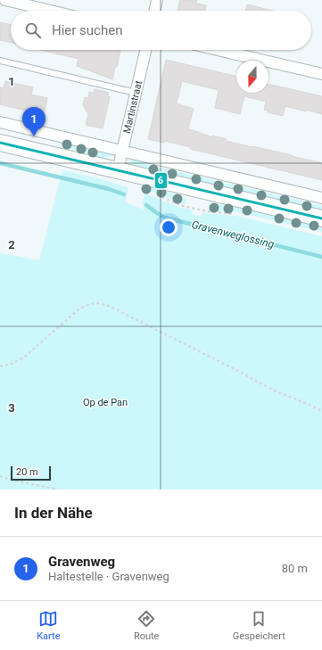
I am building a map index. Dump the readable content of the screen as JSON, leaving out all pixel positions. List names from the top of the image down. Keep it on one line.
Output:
{"streets":{"street":["Martinstraat"]},"water":["Gravenweglossing"],"parks":["Op de Pan"],"lines":["transit line 6"],"scale_bar":"20 m","north":"bottom","page":{"search":"Hier suchen","pins":"1","scale":"20 m","heading":"In der Nähe","list":[{"mark":"1","name":"Gravenweg","note":"Haltestelle · Gravenweg","value":"80 m"}],"nav":["Karte","Route","Gespeichert"]},"grid":{"rows":["1","2","3"]}}
